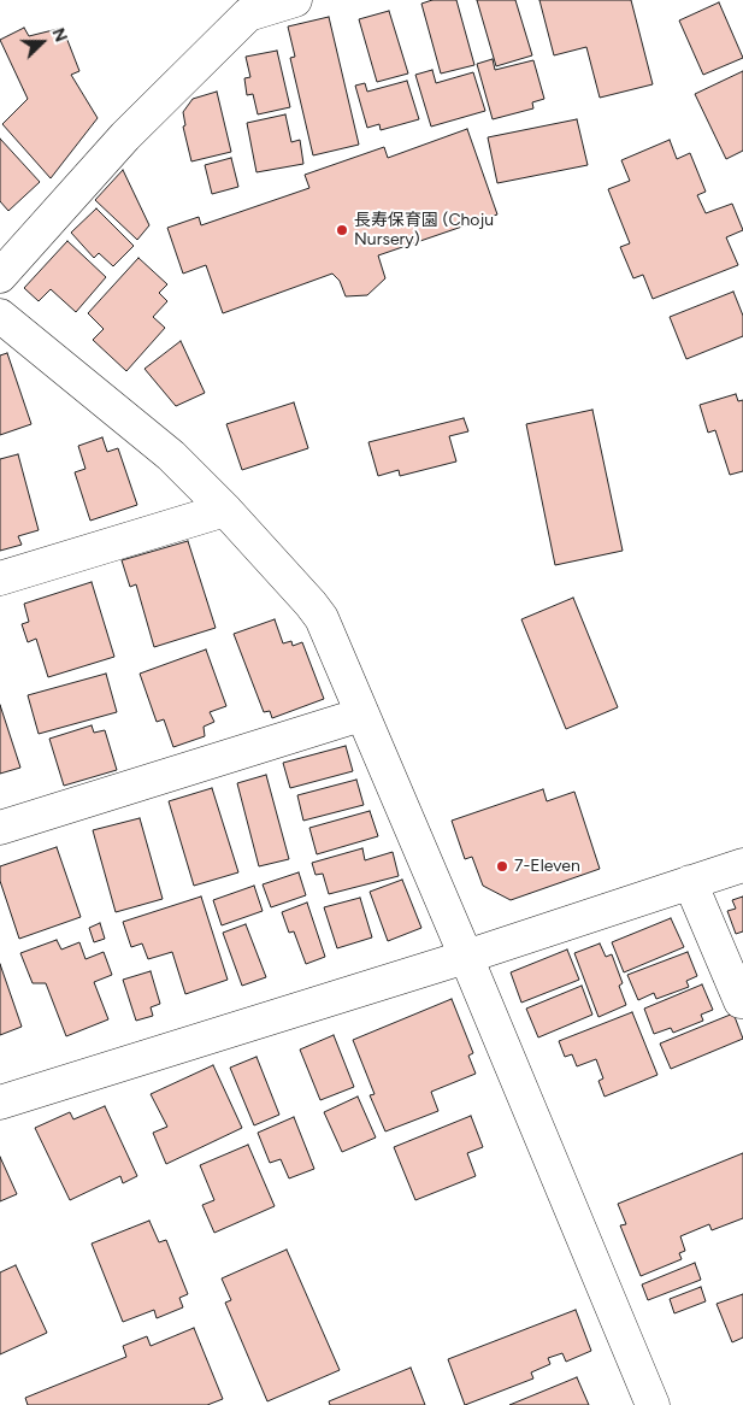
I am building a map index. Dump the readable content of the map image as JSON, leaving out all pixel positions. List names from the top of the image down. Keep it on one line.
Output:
{"places":["長寿保育園 (Choju Nursery)","7-Eleven"],"north":"right"}
